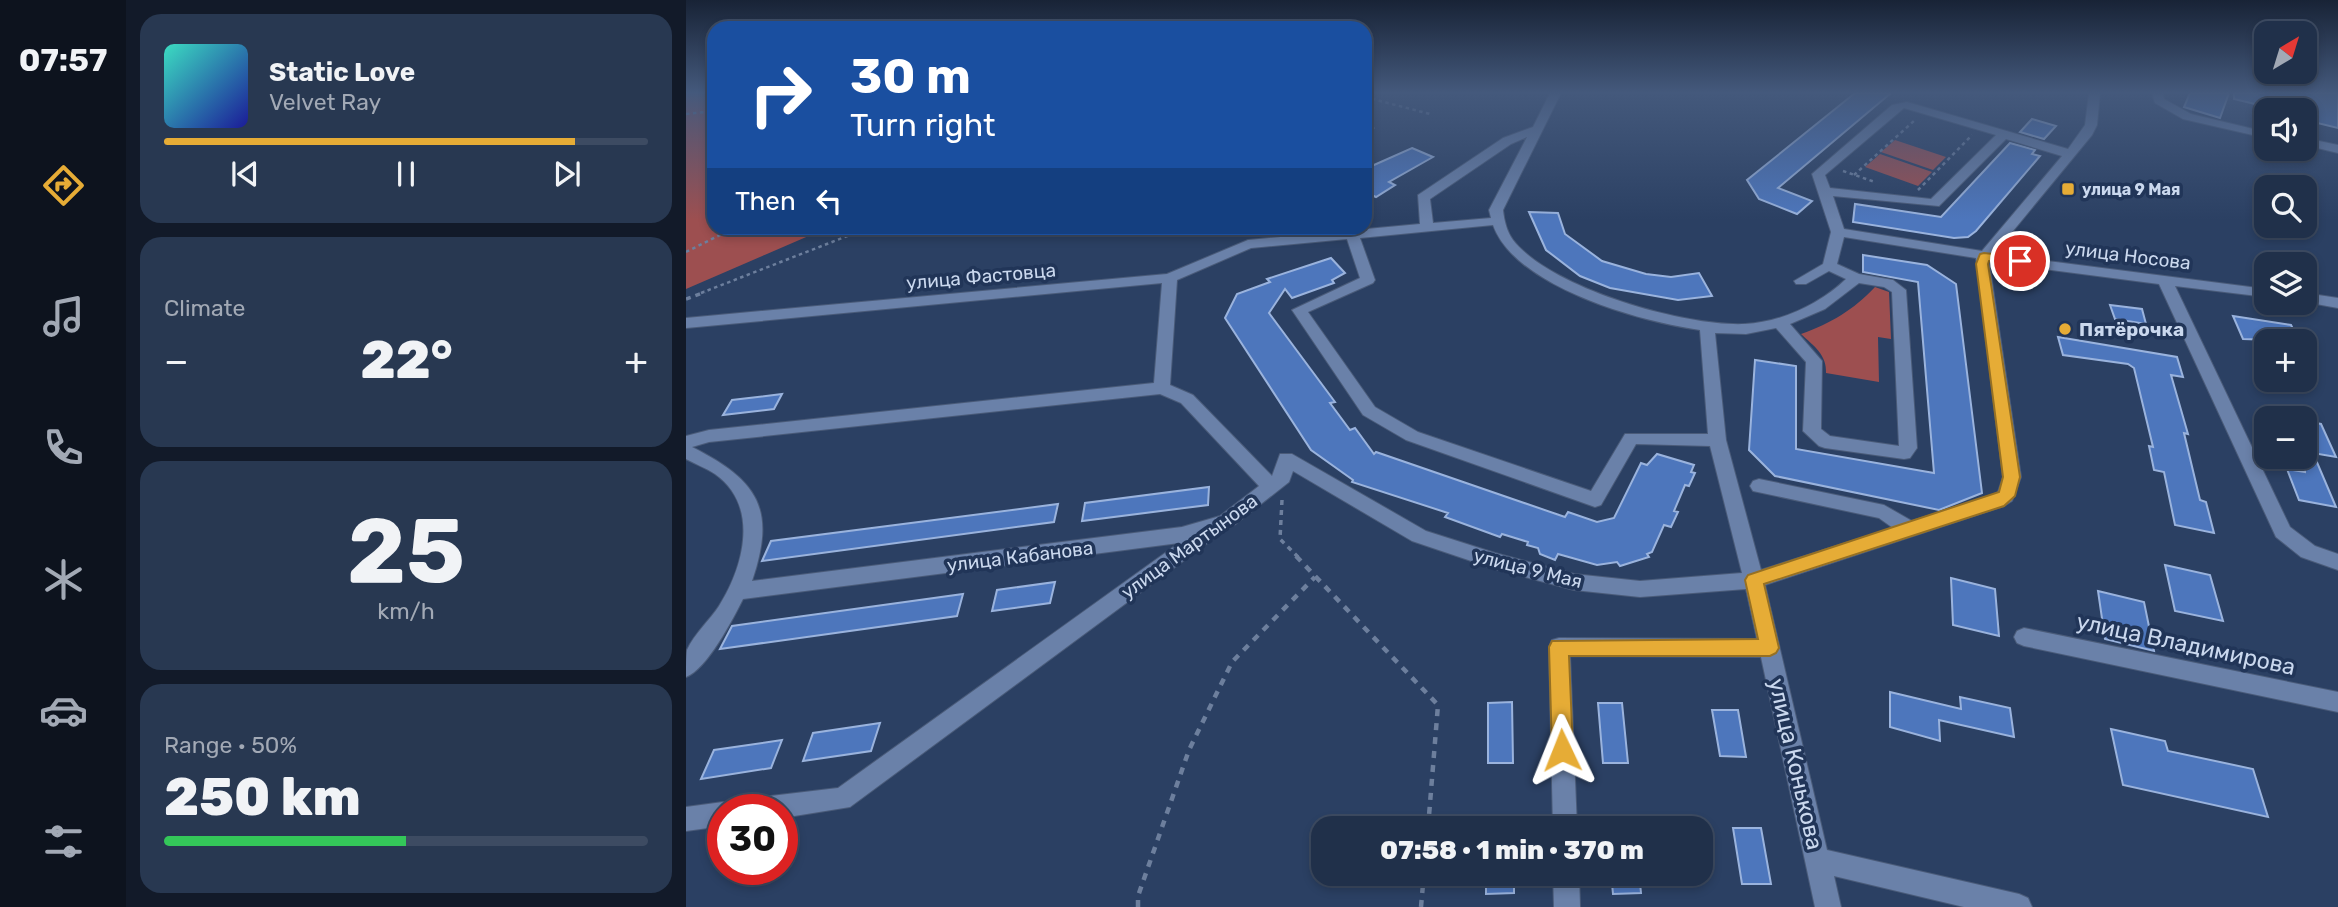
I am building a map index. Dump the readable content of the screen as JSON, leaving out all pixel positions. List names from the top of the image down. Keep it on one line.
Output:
{"streets":{"street":["улица Носова","улица Фастовца","улица Мартынова","улица Кабанова","улица 9 Мая","улица Владимирова","улица Конькова"]},"crossings":[["улица Носова","улица 9 Мая"],["улица Мартынова","улица Кабанова"],["улица Мартынова","улица 9 Мая"],["улица Кабанова","улица 9 Мая"],["улица 9 Мая","улица Конькова"]],"places":{"transit":["улица 9 Мая"],"other":["Пятёрочка"]},"north":"top right","page":{"tabs":"07:57","map_buttons":["+","−"],"turn":["30 m","Turn right"],"song":["Static Love","Velvet Ray"],"then":"Then","tile":["Climate",["25","km/h"],["Range · 50%","250 km"]],"heat":["−","22°","+"],"limit":"30","trip":"07:58 · 1 min · 370 m"}}
